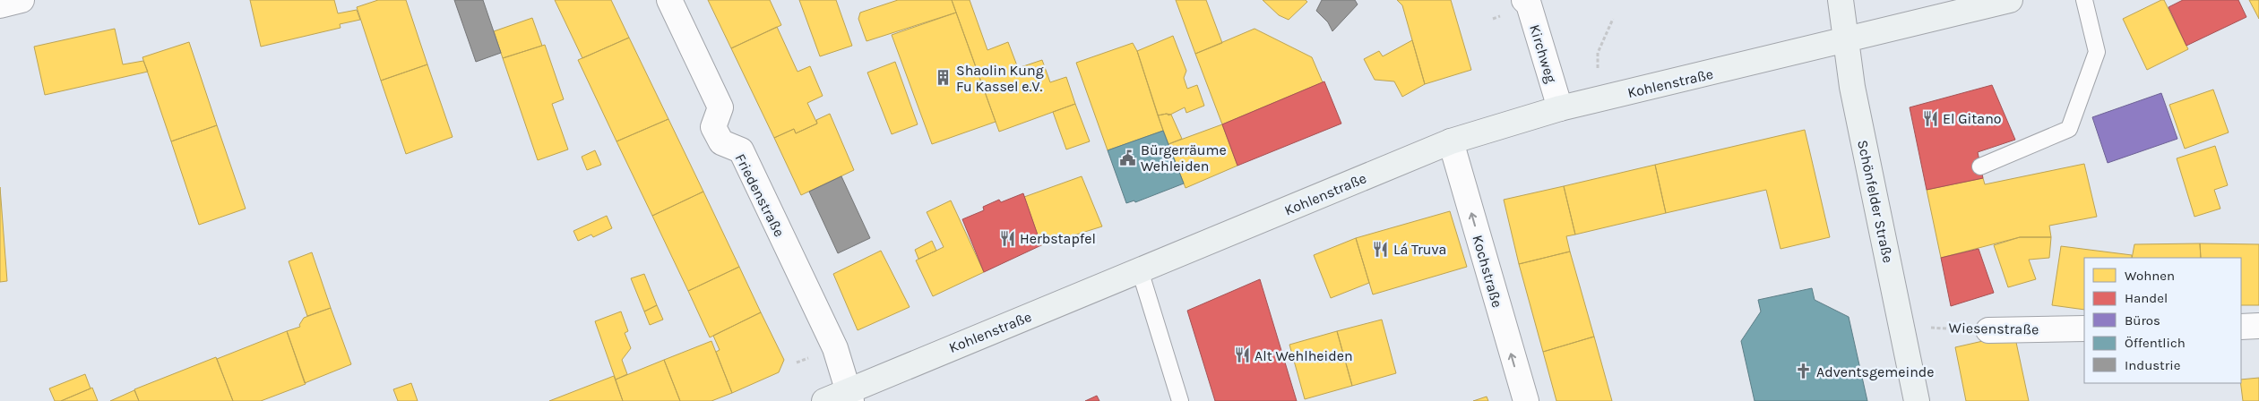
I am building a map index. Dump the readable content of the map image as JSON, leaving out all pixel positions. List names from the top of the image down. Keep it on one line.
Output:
{"streets":{"main road":["Kohlenstraße","Schönfelder Straße"],"street":["Kirchweg","Friedenstraße","Kochstraße","Wiesenstraße"]},"crossings":[["Kirchweg","Kohlenstraße"],["Kohlenstraße","Friedenstraße"],["Kohlenstraße","Schönfelder Straße"],["Kohlenstraße","Kochstraße"],["Schönfelder Straße","Wiesenstraße"]],"one_way":["Kochstraße"],"places":{"building":["Shaolin Kung Fu Kassel e.V."],"restaurant":["El Gitano","Herbstapfel","Lá Truva","Alt Wehlheiden"],"public building":["Bürgerräume Wehleiden"],"church":["Adventsgemeinde"]},"legend":["Wohnen","Handel","Büros","Öffentlich","Industrie"]}
